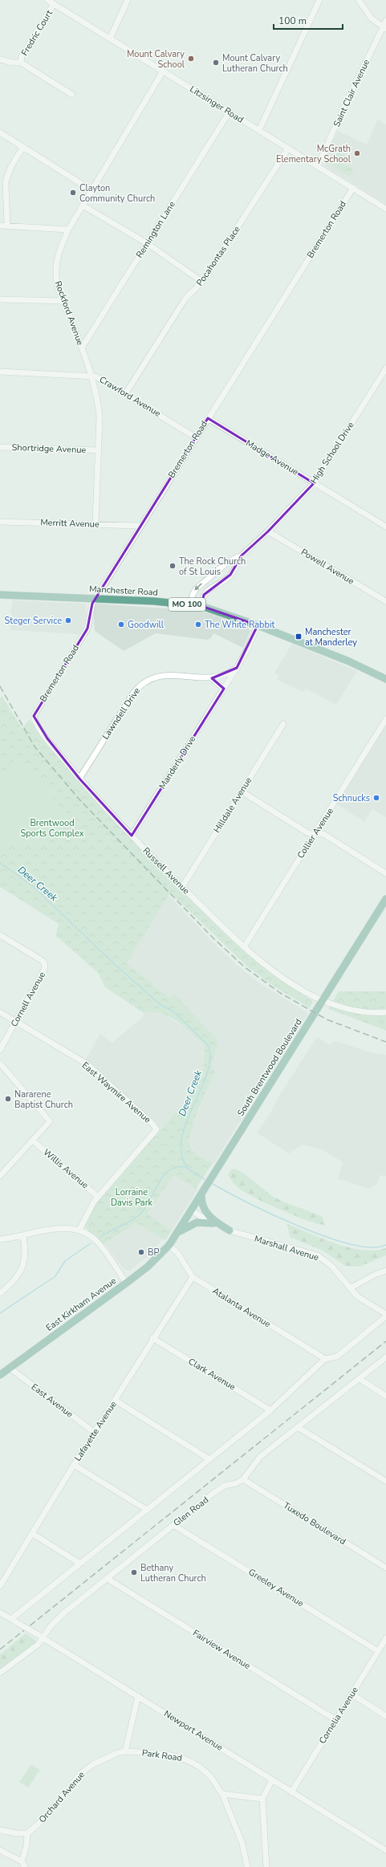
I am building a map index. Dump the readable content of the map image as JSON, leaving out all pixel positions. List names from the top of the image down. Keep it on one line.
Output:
{"streets":{"main road":["Manchester Road","MO 100","South Brentwood Boulevard","East Kirkham Avenue"],"street":["Fredric Court","Saint Clair Avenue","Litzsinger Road","Remington Lane","Bremerton Road","Pocahontas Place","Rockford Avenue","Crawford Avenue","Shortridge Avenue","High School Drive","Madge Avenue","Merritt Avenue","Powell Avenue","Lawndell Drive","Manderly Drive","Hilldale Avenue","Collier Avenue","Russell Avenue","Cornell Avenue","East Waymire Avenue","Willis Avenue","Marshall Avenue","Atalanta Avenue","Clark Avenue","East Avenue","Lafayette Avenue","Glen Road","Tuxedo Boulevard","Greeley Avenue","Fairview Avenue","Cornelia Avenue","Newport Avenue","Park Road","Orchard Avenue"]},"crossings":[["Fredric Court","Litzsinger Road"],["Saint Clair Avenue","Litzsinger Road"],["Litzsinger Road","Remington Lane"],["Litzsinger Road","Bremerton Road"],["Litzsinger Road","Pocahontas Place"],["Litzsinger Road","Rockford Avenue"],["Remington Lane","Rockford Avenue"],["Bremerton Road","Crawford Avenue"],["Bremerton Road","Madge Avenue"],["Bremerton Road","Merritt Avenue"],["Bremerton Road","Manchester Road"],["Bremerton Road","Russell Avenue"],["Pocahontas Place","Crawford Avenue"],["Rockford Avenue","Crawford Avenue"],["Rockford Avenue","Shortridge Avenue"],["Rockford Avenue","Merritt Avenue"],["High School Drive","Madge Avenue"],["High School Drive","Powell Avenue"],["High School Drive","Manchester Road"],["Manchester Road","Manderly Drive"],["Lawndell Drive","Manderly Drive"],["Lawndell Drive","Russell Avenue"],["Manderly Drive","Russell Avenue"],["Hilldale Avenue","Russell Avenue"],["Collier Avenue","Russell Avenue"],["Russell Avenue","South Brentwood Boulevard"],["Cornell Avenue","East Waymire Avenue"],["South Brentwood Boulevard","Marshall Avenue"],["South Brentwood Boulevard","East Kirkham Avenue"],["South Brentwood Boulevard","Atalanta Avenue"],["East Waymire Avenue","Willis Avenue"],["East Kirkham Avenue","Atalanta Avenue"],["East Kirkham Avenue","East Avenue"],["Atalanta Avenue","Lafayette Avenue"],["Clark Avenue","Lafayette Avenue"],["East Avenue","Lafayette Avenue"],["Glen Road","Tuxedo Boulevard"],["Glen Road","Greeley Avenue"],["Glen Road","Fairview Avenue"],["Glen Road","Newport Avenue"],["Greeley Avenue","Cornelia Avenue"],["Fairview Avenue","Cornelia Avenue"],["Cornelia Avenue","Newport Avenue"],["Park Road","Orchard Avenue"]],"water":["Deer Creek"],"parks":["Brentwood Sports Complex","Lorraine Davis Park"],"places":{"other":["Mount Calvary School","Mount Calvary Lutheran Church","McGrath Elementary School","Clayton Community Church","The Rock Church of St Louis","Steger Service","Goodwill","The White Rabbit","Schnucks","Nararene Baptist Church","BP","Bethany Lutheran Church"],"transit":["Manchester at Manderley"]},"scale_bar":"100 m"}
